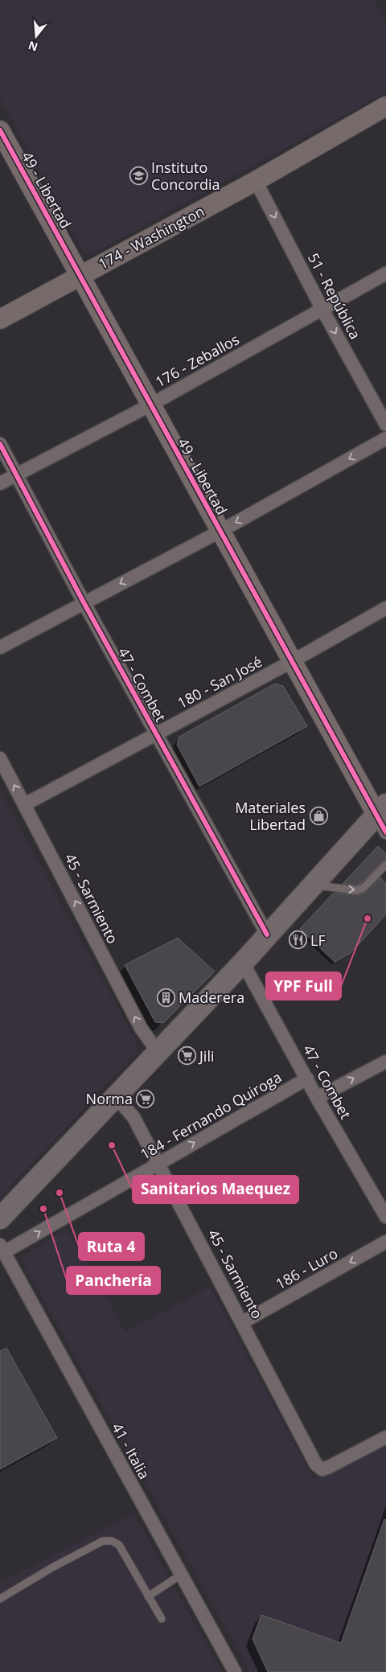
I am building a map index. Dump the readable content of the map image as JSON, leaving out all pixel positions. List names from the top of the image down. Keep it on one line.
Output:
{"streets":{"street":["49 - Libertad","174 - Washington","51 - República","176 - Zeballos","180 - San José","47 - Combet","45 - Sarmiento","184 - Fernando Quiroga","186 - Luro","41 - Italia"]},"crossings":[["49 - Libertad","174 - Washington"],["49 - Libertad","176 - Zeballos"],["49 - Libertad","180 - San José"],["174 - Washington","51 - República"],["51 - República","176 - Zeballos"],["176 - Zeballos","47 - Combet"],["180 - San José","47 - Combet"],["180 - San José","45 - Sarmiento"],["47 - Combet","184 - Fernando Quiroga"],["45 - Sarmiento","184 - Fernando Quiroga"],["45 - Sarmiento","186 - Luro"],["184 - Fernando Quiroga","41 - Italia"]],"one_way":["51 - República","45 - Sarmiento","184 - Fernando Quiroga","186 - Luro"],"places":{"school or university":["Instituto Concordia"],"shop":["Materiales Libertad"],"other":["YPF Full","Sanitarios Maequez","Ruta 4","Panchería"],"restaurant":["LF"],"building":["Maderera"],"supermarket":["Jili","Norma"]},"north":"bottom"}
